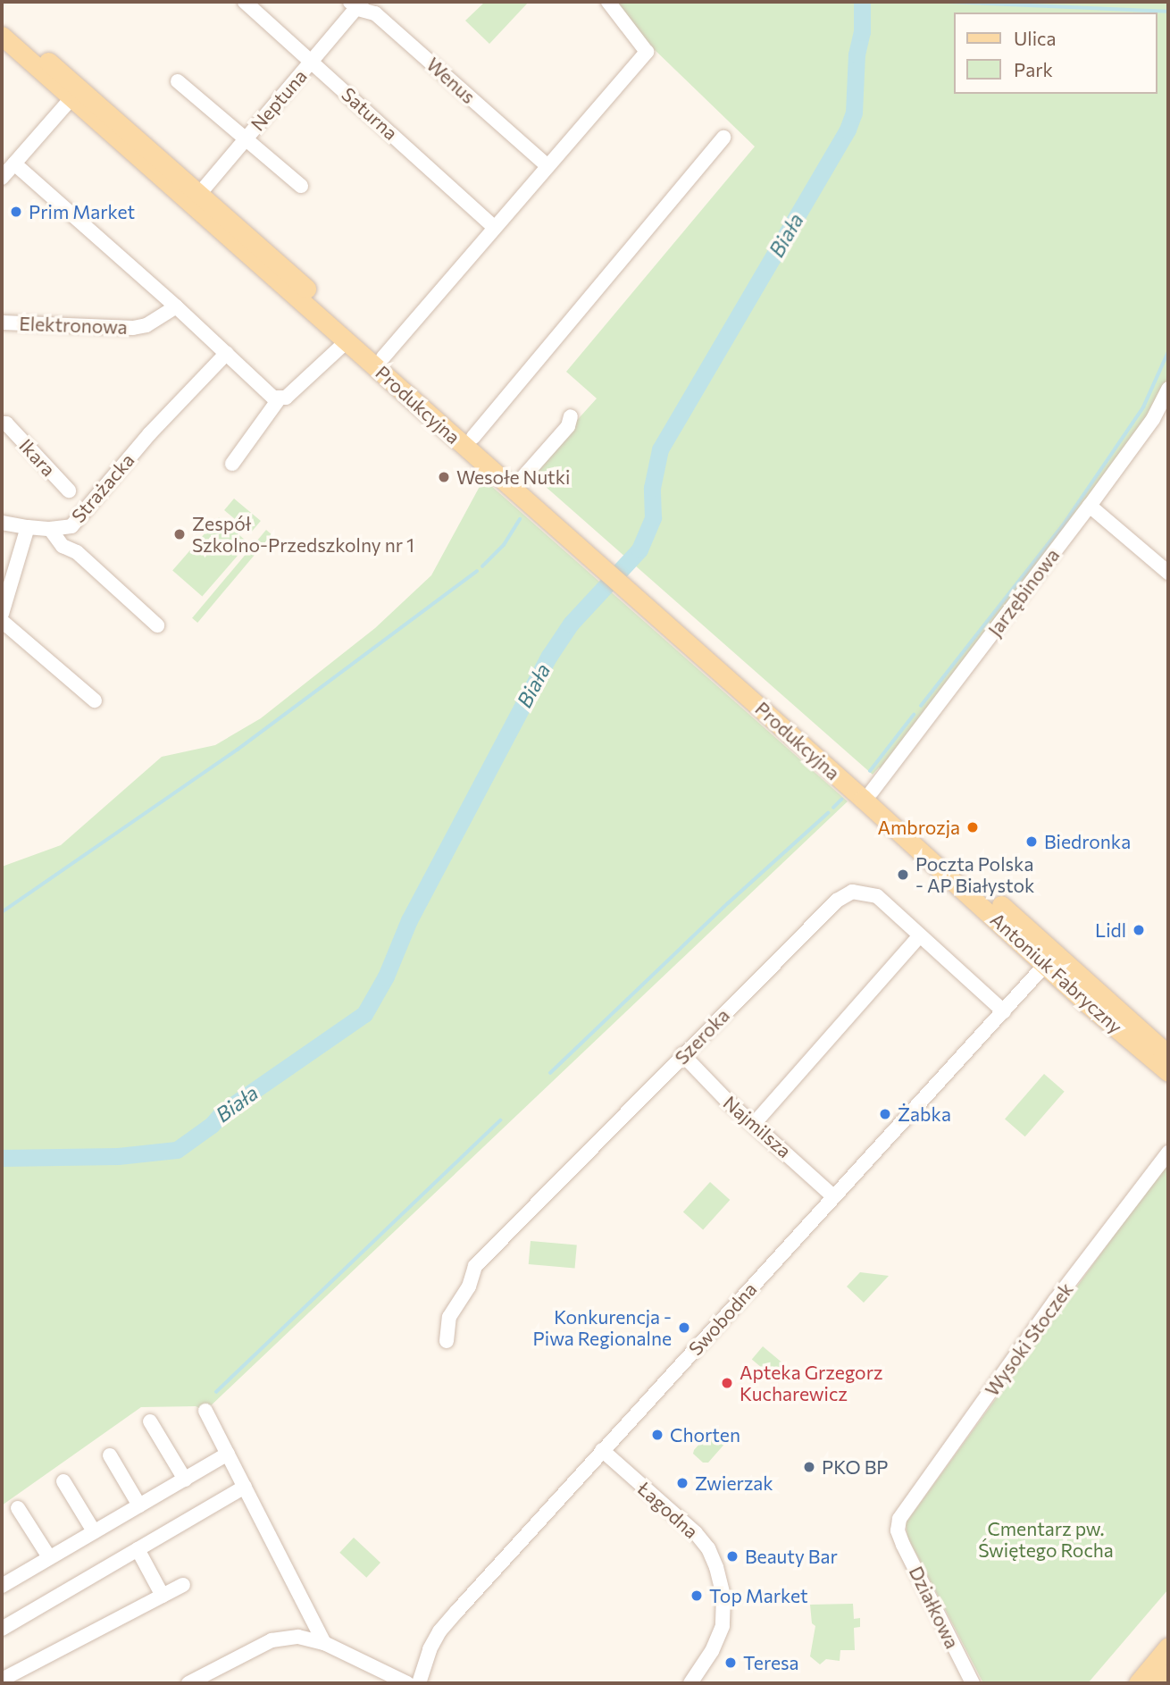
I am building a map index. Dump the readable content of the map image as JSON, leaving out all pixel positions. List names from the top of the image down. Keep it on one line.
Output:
{"streets":{"main road":["Produkcyjna","Antoniuk Fabryczny"],"street":["Wenus","Neptuna","Saturna","Elektronowa","Ikara","Strażacka","Jarzębinowa","Szeroka","Najmilsza","Swobodna","Wysoki Stoczek","Łagodna","Działkowa"]},"crossings":[["Wenus","Neptuna"],["Neptuna","Saturna"],["Neptuna","Produkcyjna"],["Produkcyjna","Jarzębinowa"],["Produkcyjna","Antoniuk Fabryczny"],["Jarzębinowa","Antoniuk Fabryczny"],["Antoniuk Fabryczny","Swobodna"],["Szeroka","Najmilsza"],["Szeroka","Swobodna"],["Najmilsza","Swobodna"],["Swobodna","Łagodna"],["Wysoki Stoczek","Działkowa"]],"water":["Biała"],"parks":["Cmentarz pw. Świętego Rocha"],"places":["Prim Market","Wesołe Nutki","Zespół Szkolno-Przedszkolny nr 1","Ambrozja","Biedronka","Poczta Polska - AP Białystok","Lidl","Żabka","Konkurencja - Piwa Regionalne","Apteka Grzegorz Kucharewicz","Chorten","PKO BP","Zwierzak","Beauty Bar","Top Market","Teresa"],"legend":["Ulica","Park"]}
